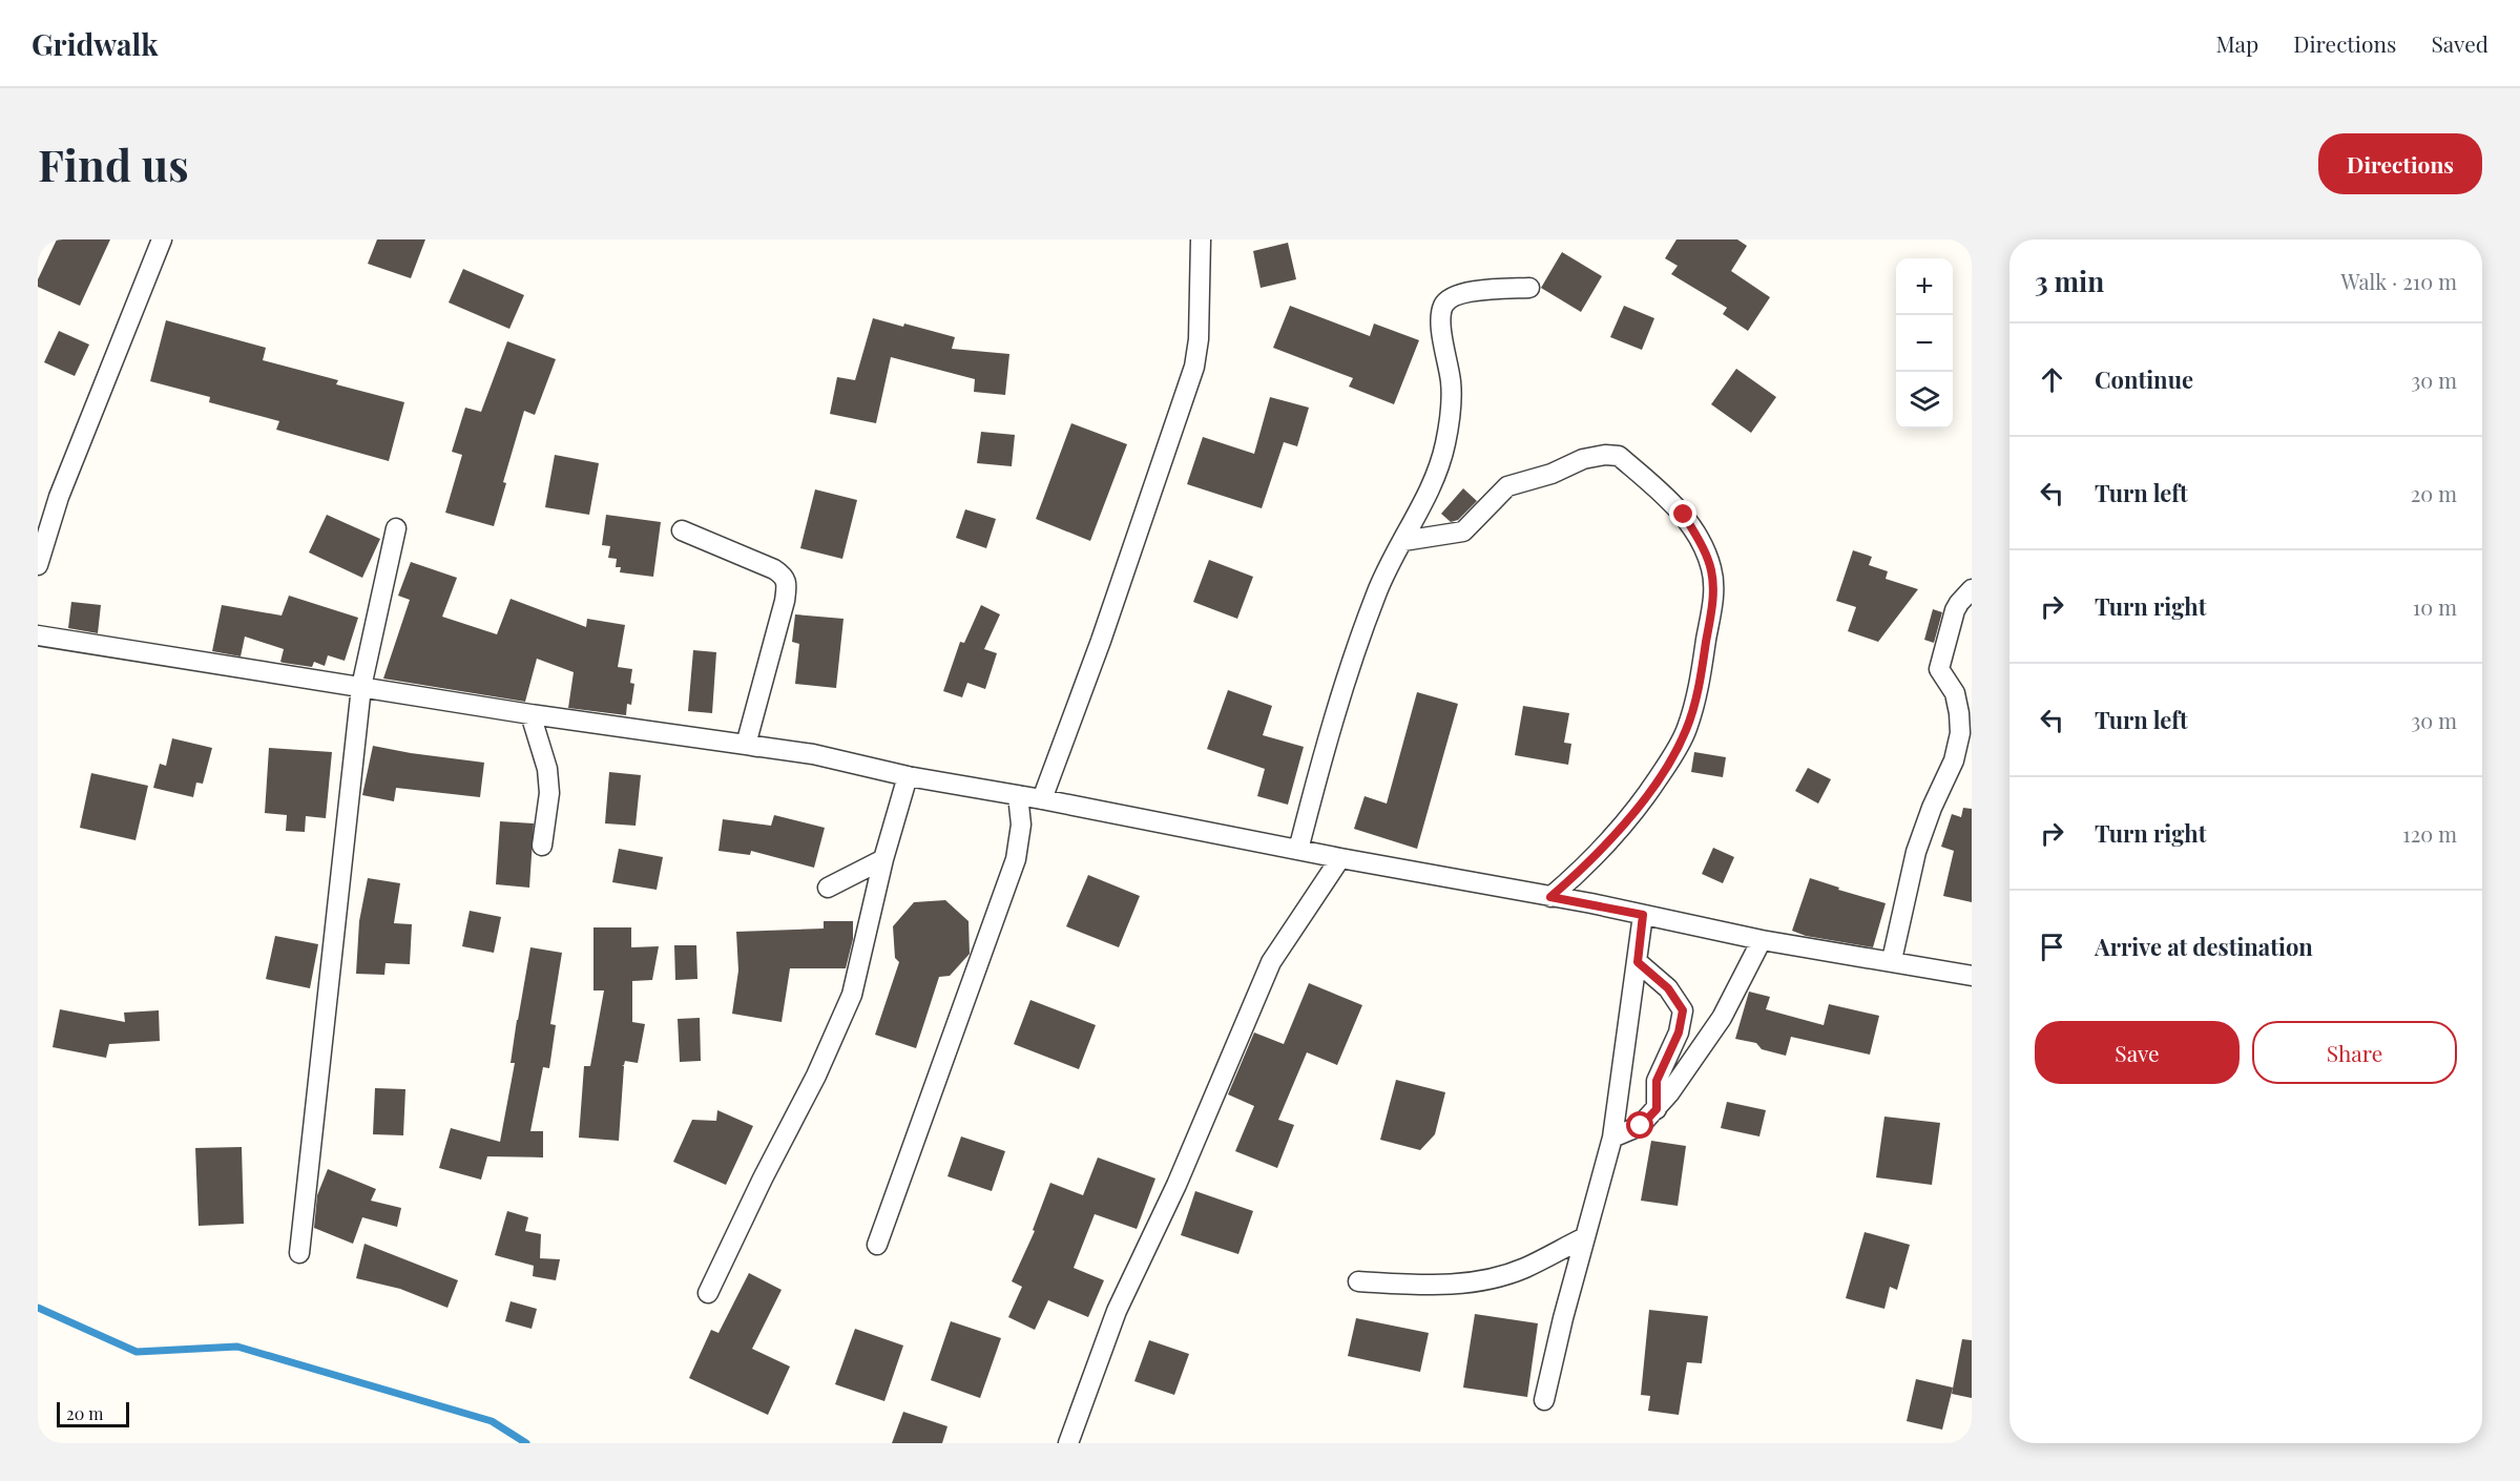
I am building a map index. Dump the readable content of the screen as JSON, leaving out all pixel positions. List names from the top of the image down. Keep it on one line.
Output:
{"scale_bar":"20 m","page":{"header":"Gridwalk","nav":["Map","Directions","Saved"],"buttons":["Directions",["Save","Share"]],"title":"Find us","heading":["3 min","Walk · 210 m"],"map_buttons":["+","−"],"list":[["Continue","30 m"],["Turn left","20 m"],["Turn right","10 m"],["Turn left","30 m"],["Turn right","120 m"],"Arrive at destination"],"scale":"20 m"}}
